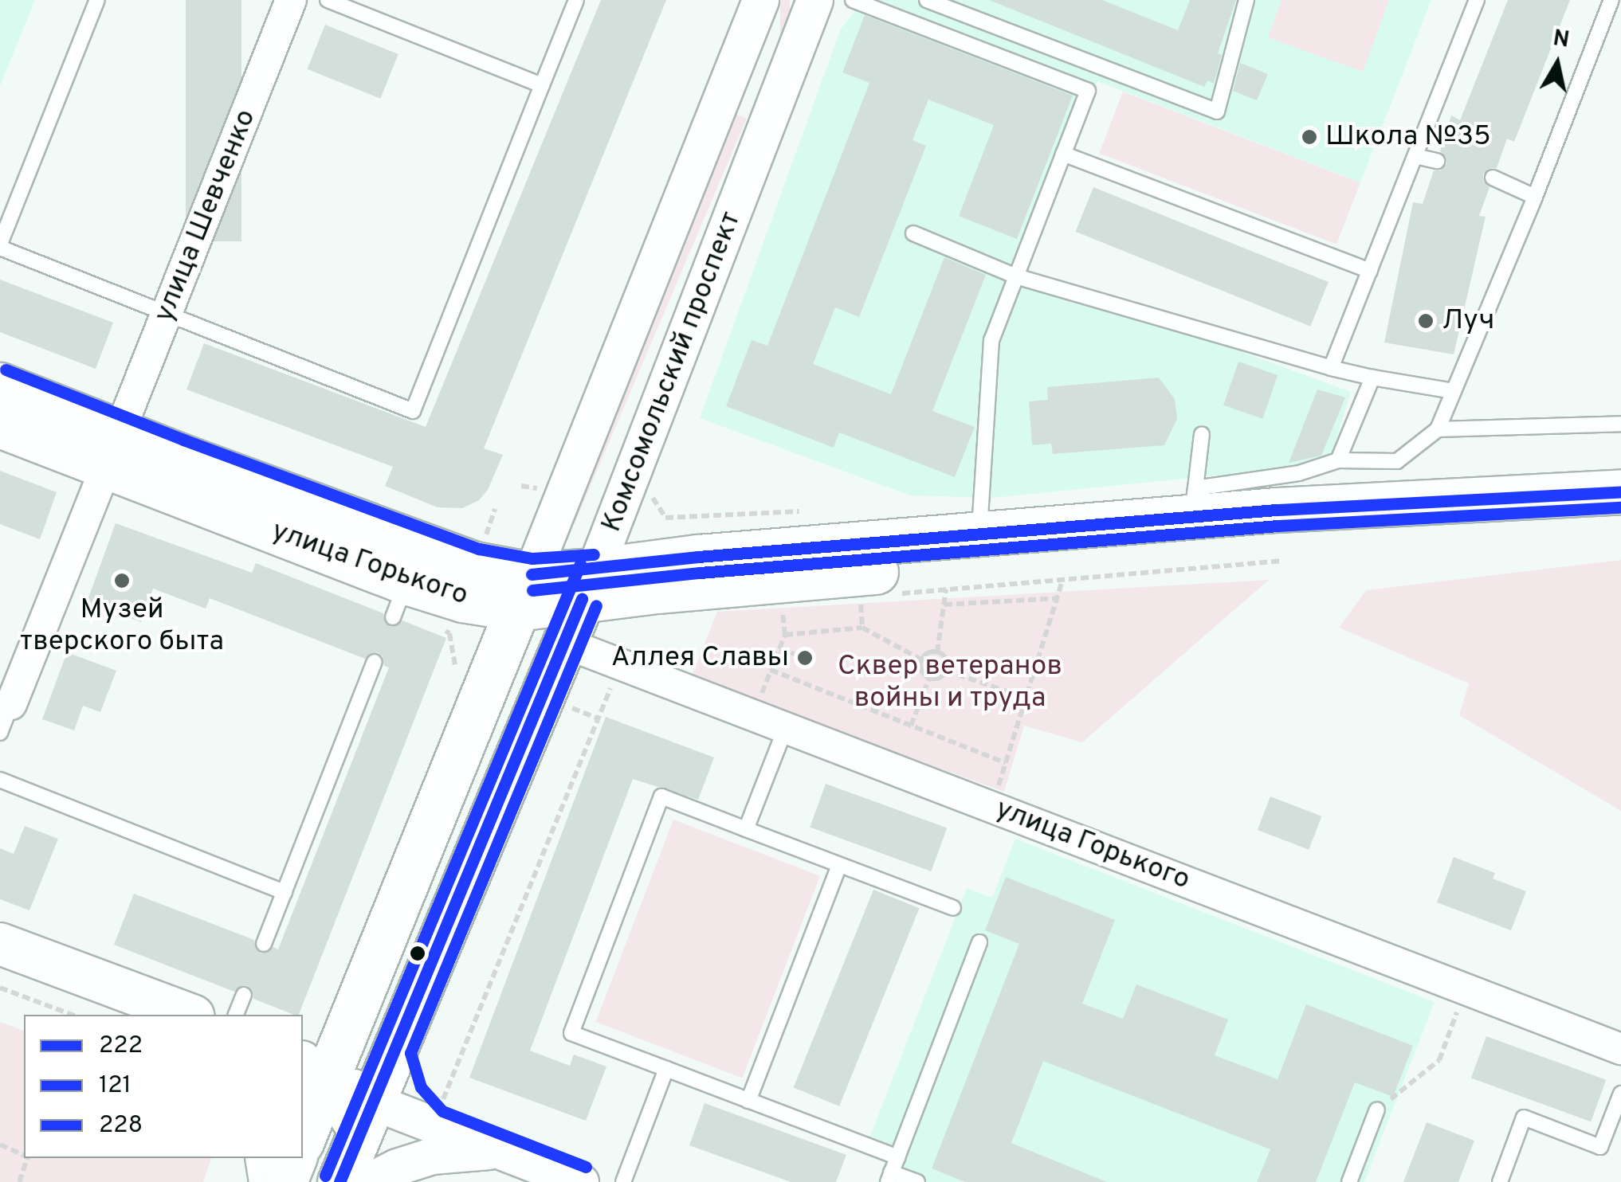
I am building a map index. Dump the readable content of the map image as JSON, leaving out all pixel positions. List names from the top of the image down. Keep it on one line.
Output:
{"streets":{"main road":["Комсомольский проспект","улица Горького"],"street":["улица Шевченко"]},"crossings":[["улица Шевченко","улица Горького"],["Комсомольский проспект","улица Горького"]],"parks":["Сквер ветеранов войны и труда"],"places":["Школа №35","Луч","Музей тверского быта","Аллея Славы"],"lines":["transit line 228","transit line 222","transit line 121"],"legend":["222","121","228"],"north":"top"}
